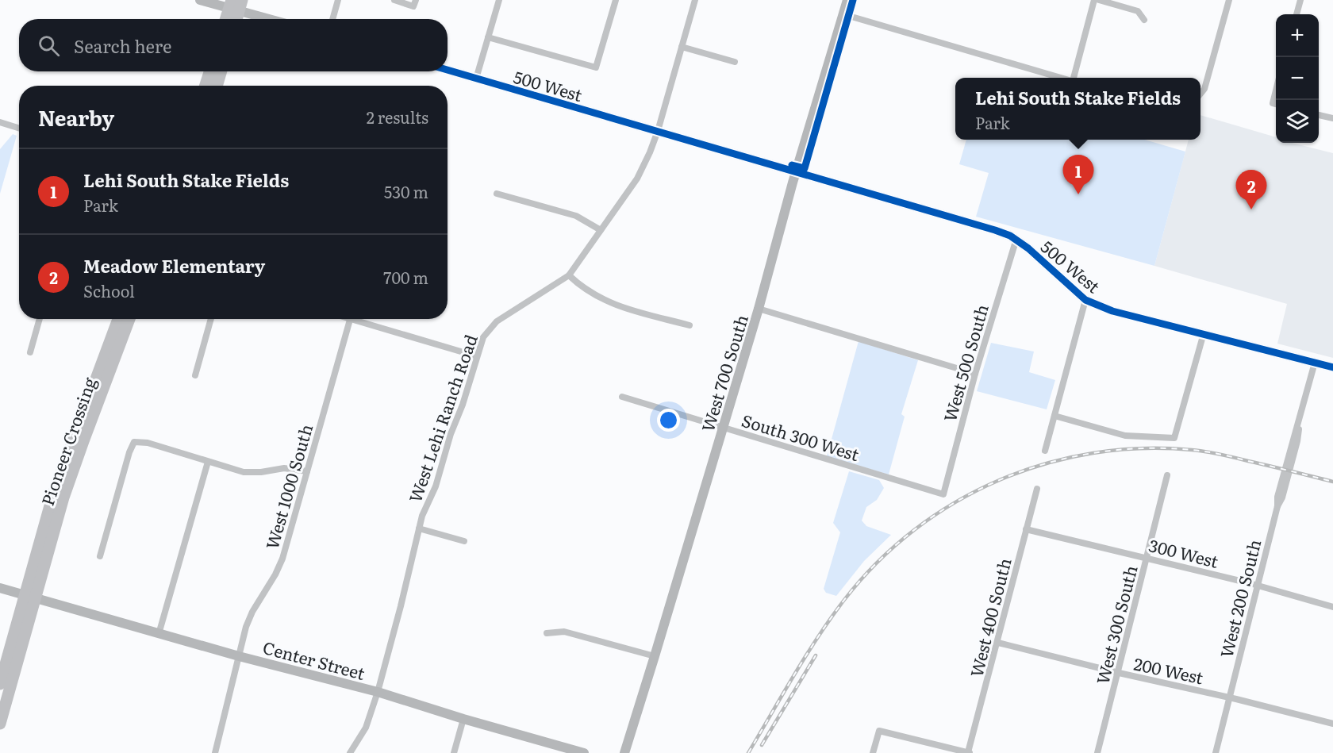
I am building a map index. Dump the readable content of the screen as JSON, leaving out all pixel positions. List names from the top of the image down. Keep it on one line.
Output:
{"streets":{"highway":["Pioneer Crossing"],"street":["500 West","West 500 South","West 700 South","West Lehi Ranch Road","South 300 West","West 1000 South","300 West","West 200 South","West 400 South","West 300 South","Center Street","200 West"]},"crossings":[["500 West","West 500 South"],["500 West","West 700 South"],["500 West","West Lehi Ranch Road"],["500 West","West 200 South"],["West 500 South","South 300 West"],["West 700 South","South 300 West"],["West Lehi Ranch Road","Center Street"],["West 1000 South","Center Street"],["300 West","West 200 South"],["300 West","West 400 South"],["300 West","West 300 South"],["West 200 South","200 West"],["West 400 South","200 West"],["West 300 South","200 West"]],"page":{"map_buttons":["+","−"],"search":"Search here","popup":["Lehi South Stake Fields","Park"],"heading":["Nearby","2 results"],"list":[{"mark":"1","name":"Lehi South Stake Fields","note":"Park","value":"530 m"},{"mark":"2","name":"Meadow Elementary","note":"School","value":"700 m"}],"pins":["1","2"]}}
